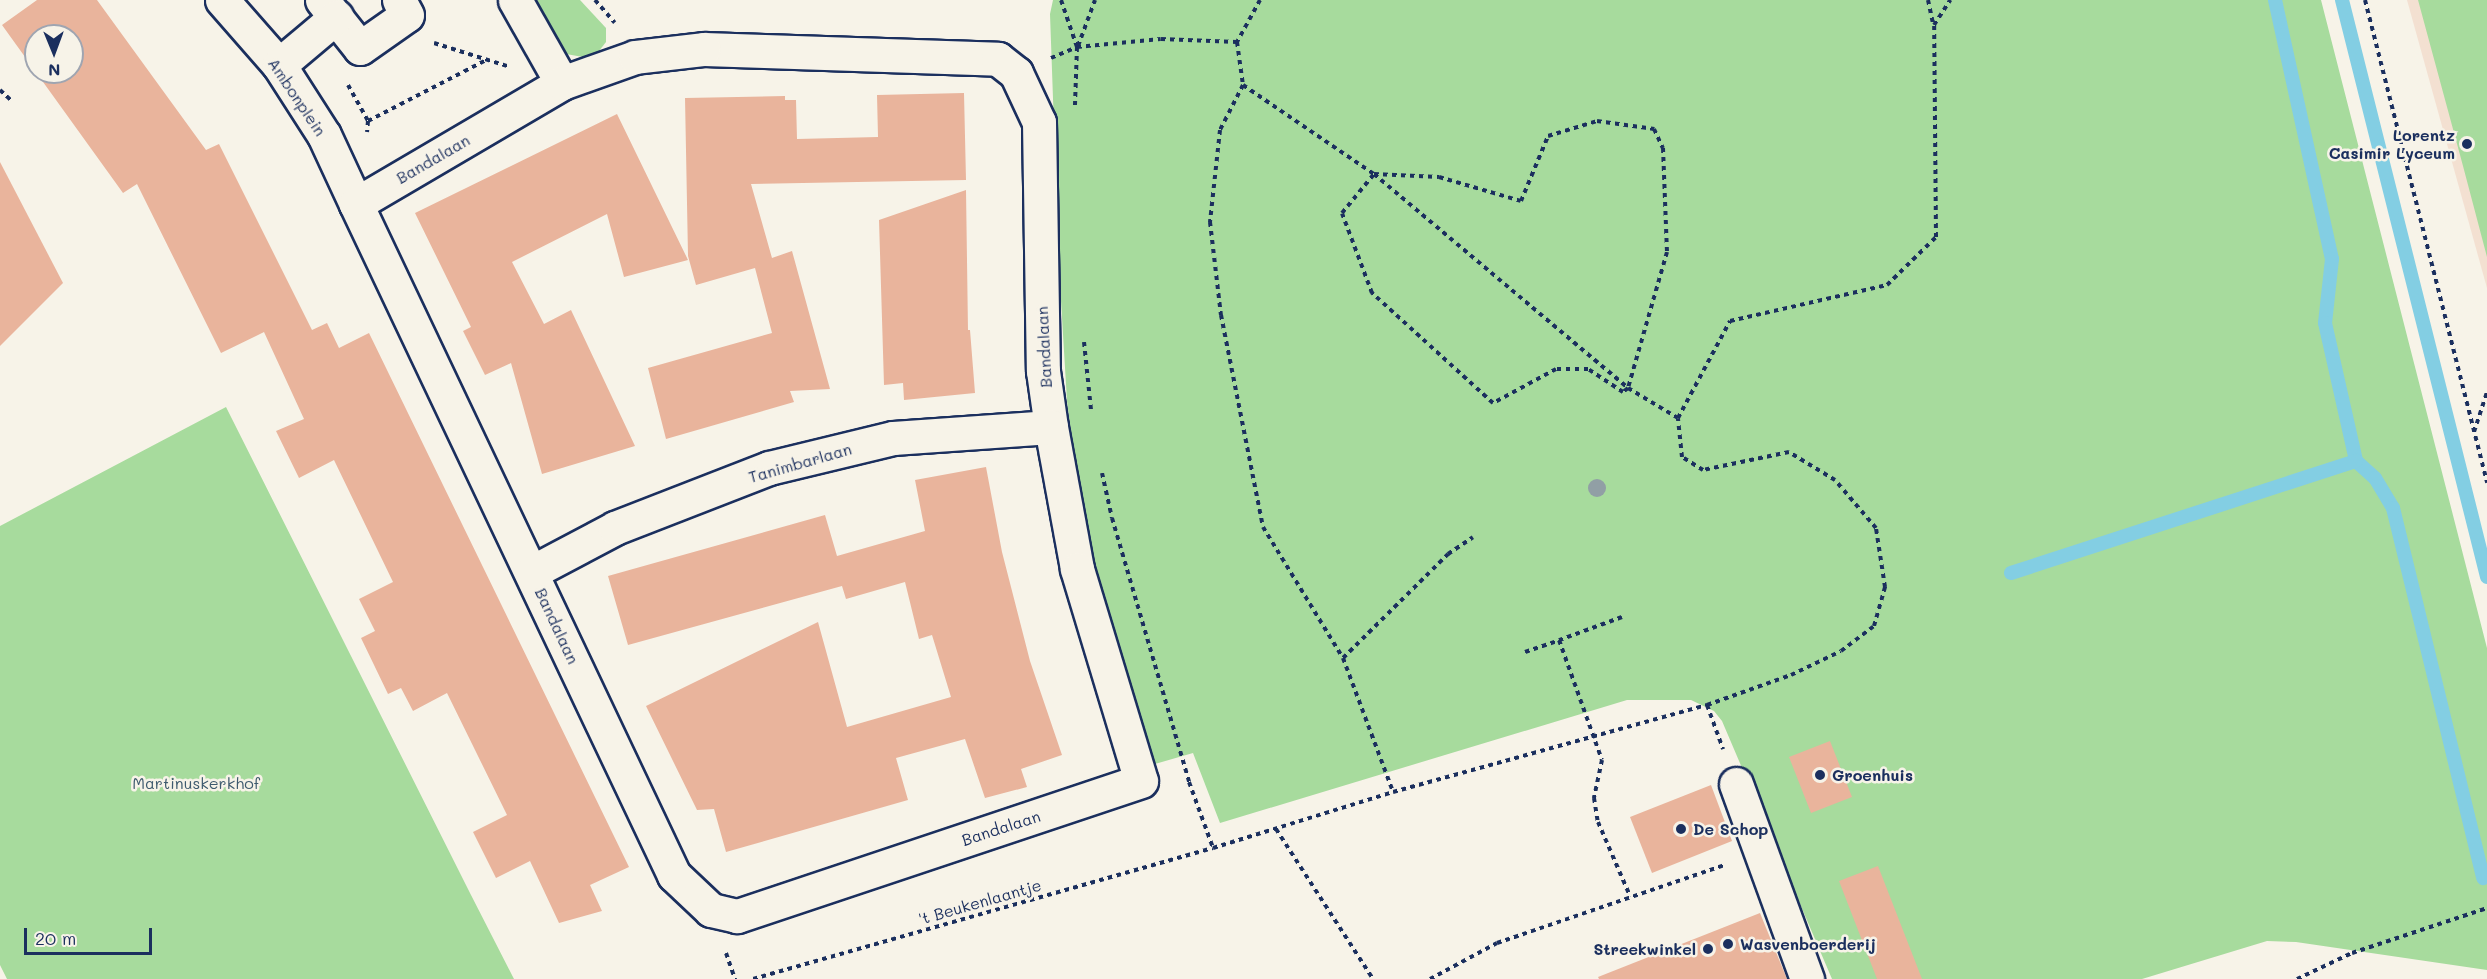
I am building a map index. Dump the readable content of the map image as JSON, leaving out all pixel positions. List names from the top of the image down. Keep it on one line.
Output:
{"streets":{"street":["Ambonplein","Bandalaan","Tanimbarlaan"],"path":["'t Beukenlaantje"]},"crossings":[["Ambonplein","Bandalaan"],["Bandalaan","Tanimbarlaan"]],"parks":["Martinuskerkhof"],"places":["Lorentz Casimir Lyceum","Groenhuis","De Schop","Wasvenboerderij","Streekwinkel"],"scale_bar":"20 m","north":"bottom"}
